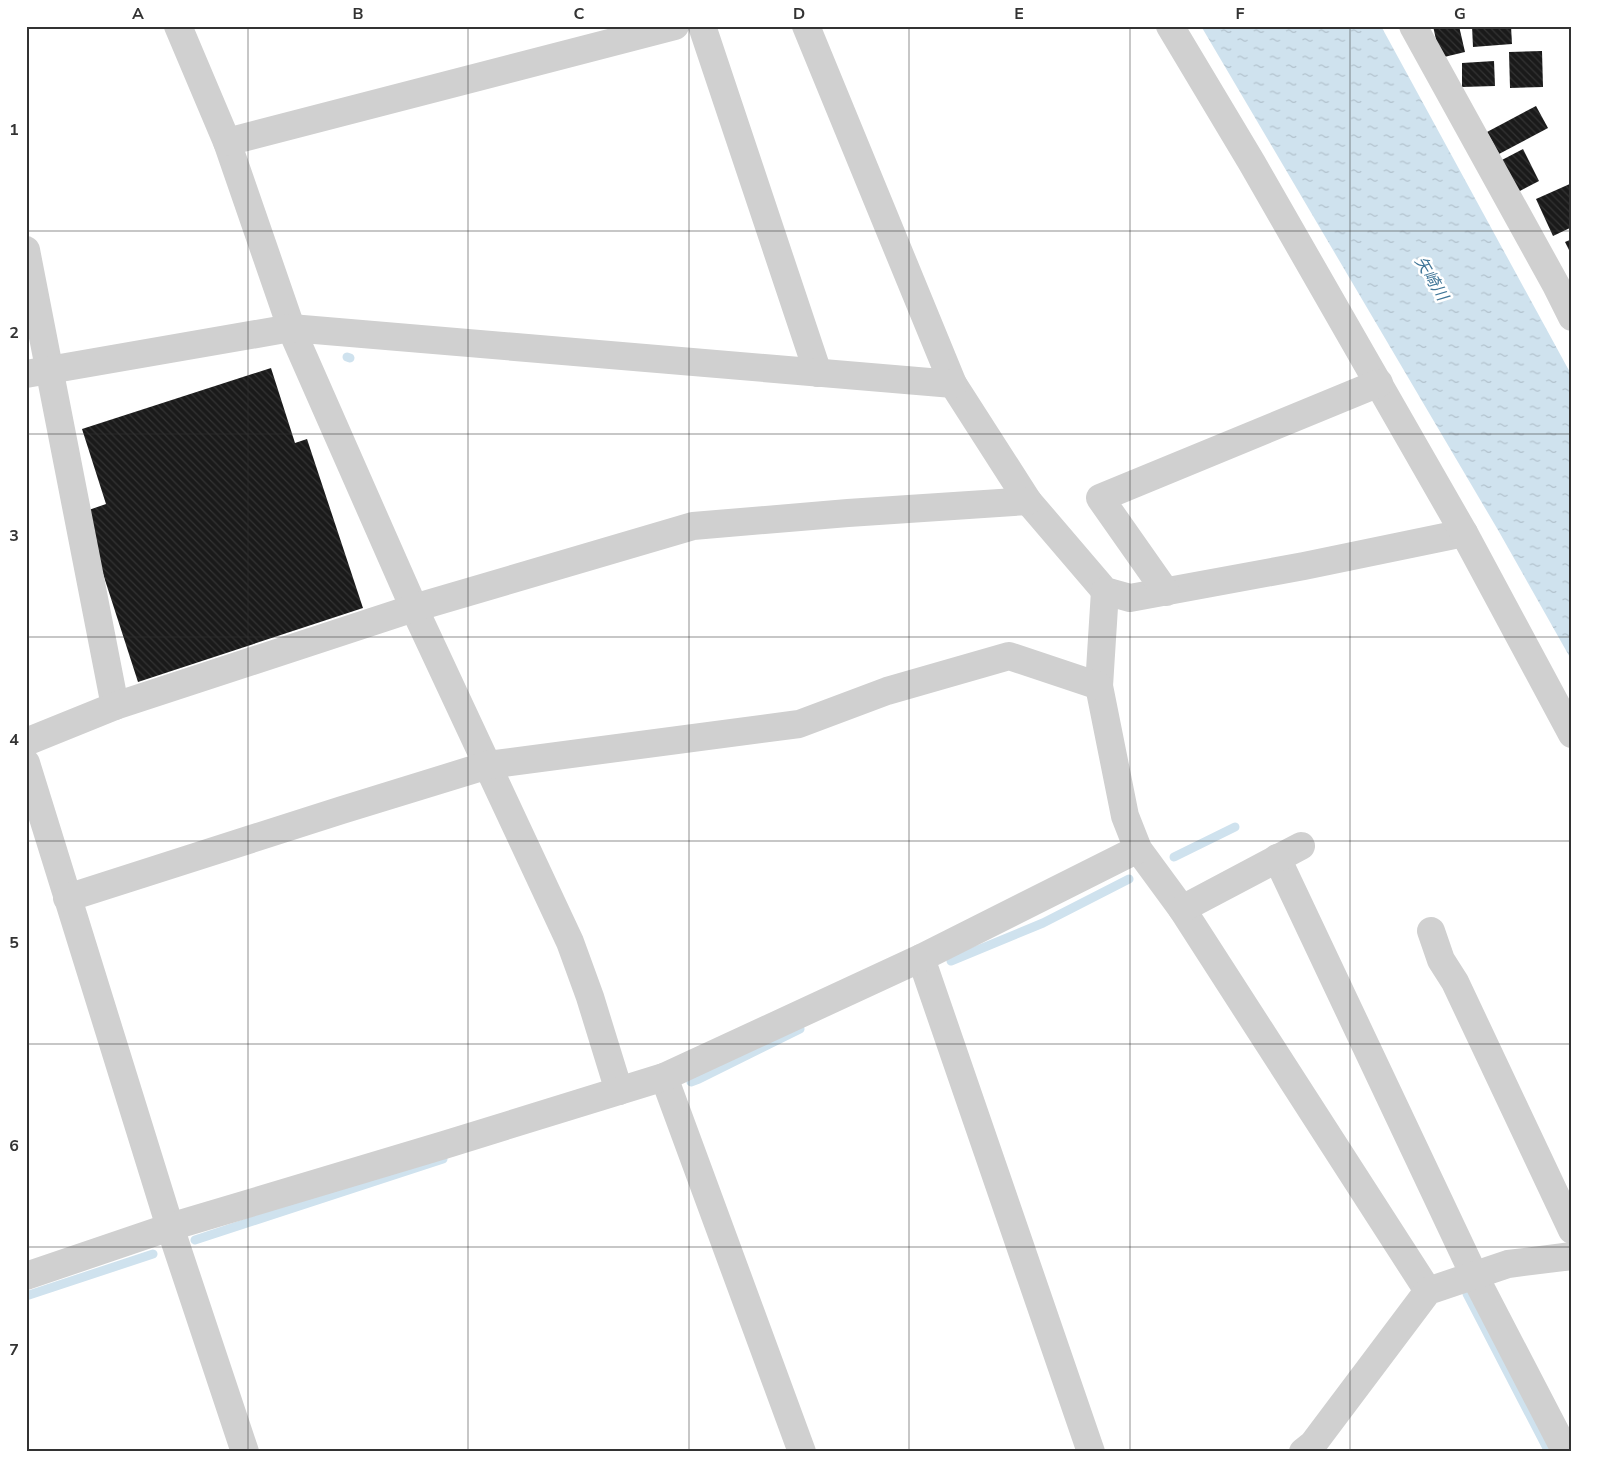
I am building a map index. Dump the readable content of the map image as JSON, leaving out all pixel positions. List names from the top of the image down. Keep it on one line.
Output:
{"water":["矢崎川"],"grid":{"columns":["A","B","C","D","E","F","G"],"rows":["1","2","3","4","5","6","7"]}}
